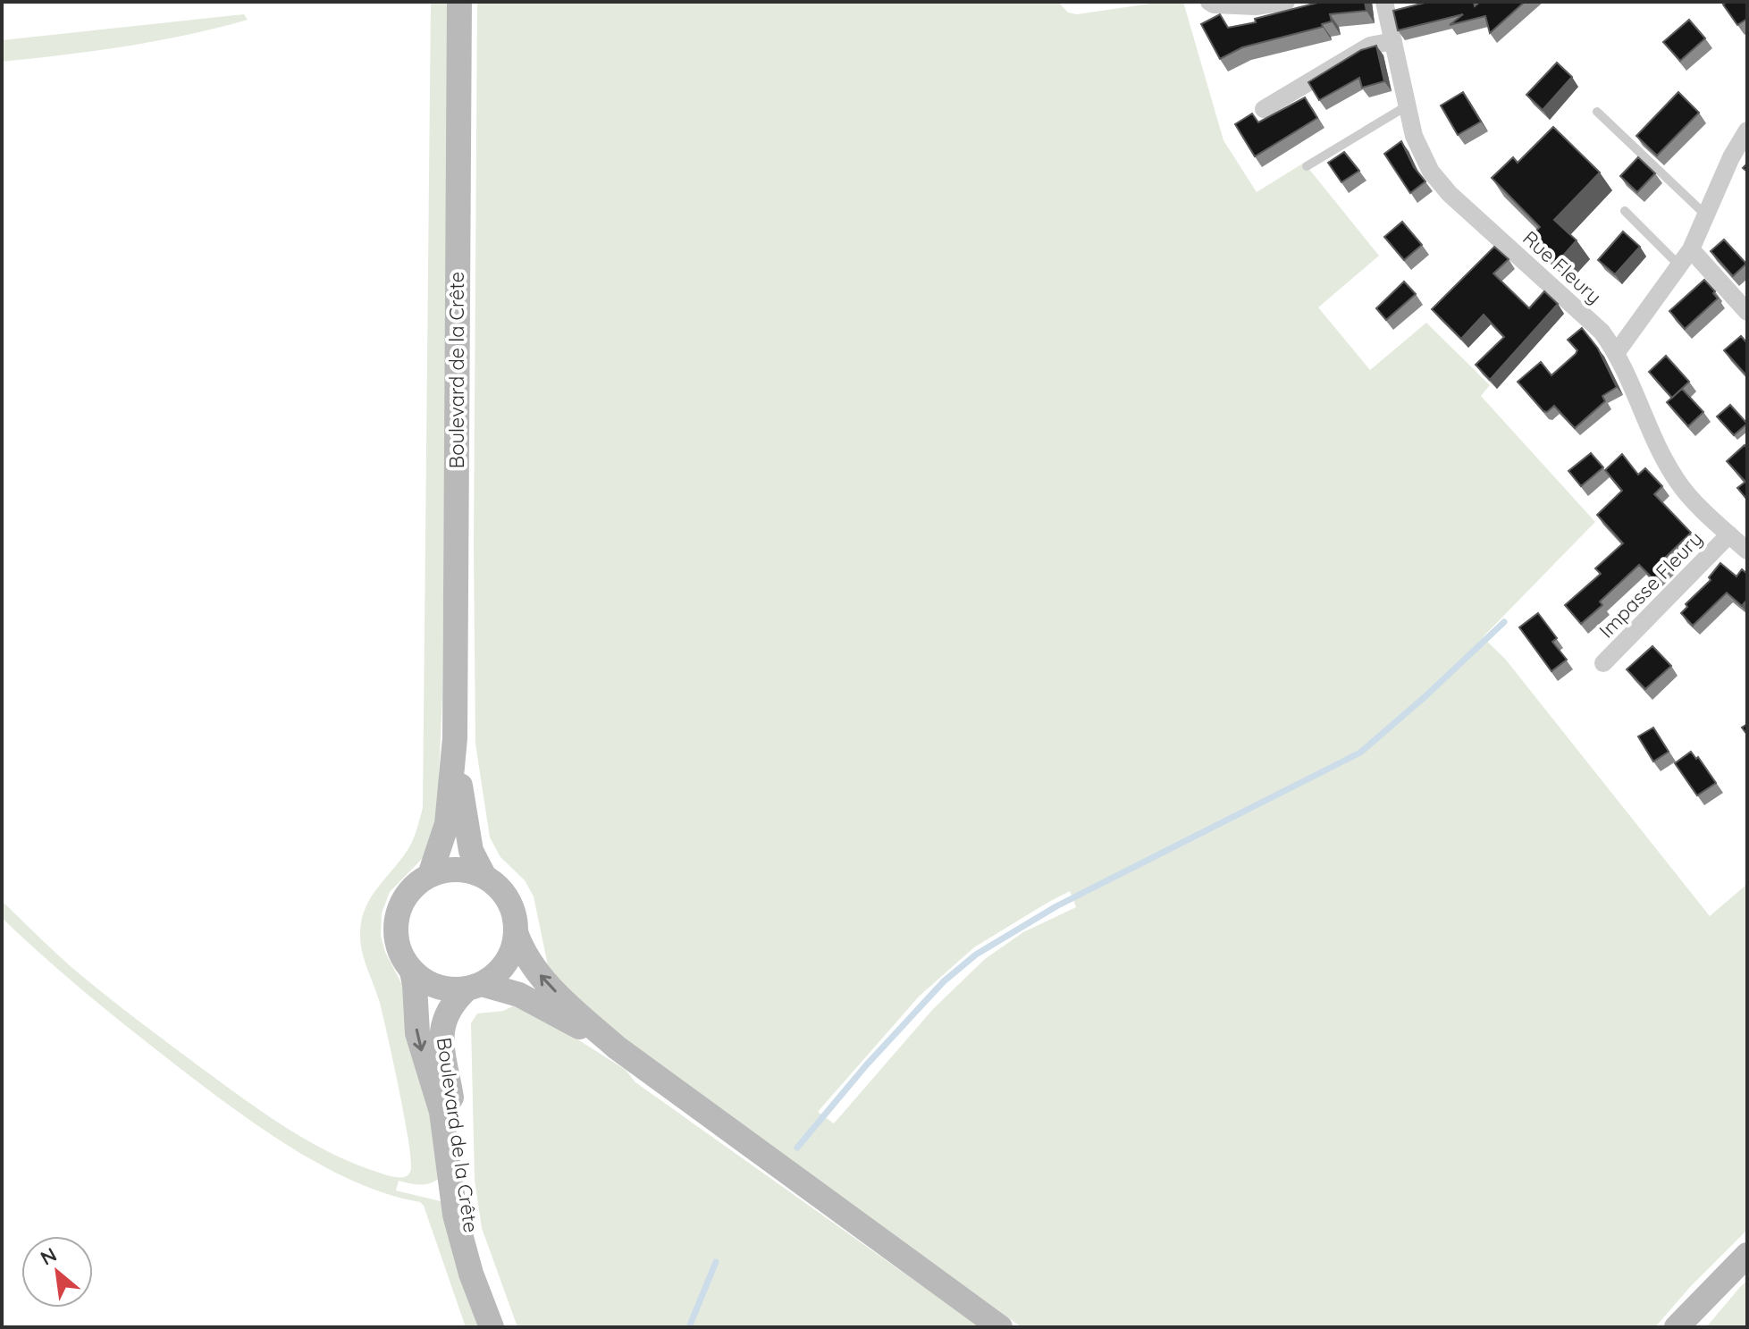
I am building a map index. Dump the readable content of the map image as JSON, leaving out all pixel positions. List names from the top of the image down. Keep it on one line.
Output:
{"streets":{"main road":["Boulevard de la Crête"],"street":["Rue Fleury","Impasse Fleury"]},"crossings":[["Rue Fleury","Impasse Fleury"]],"north":"top left"}
